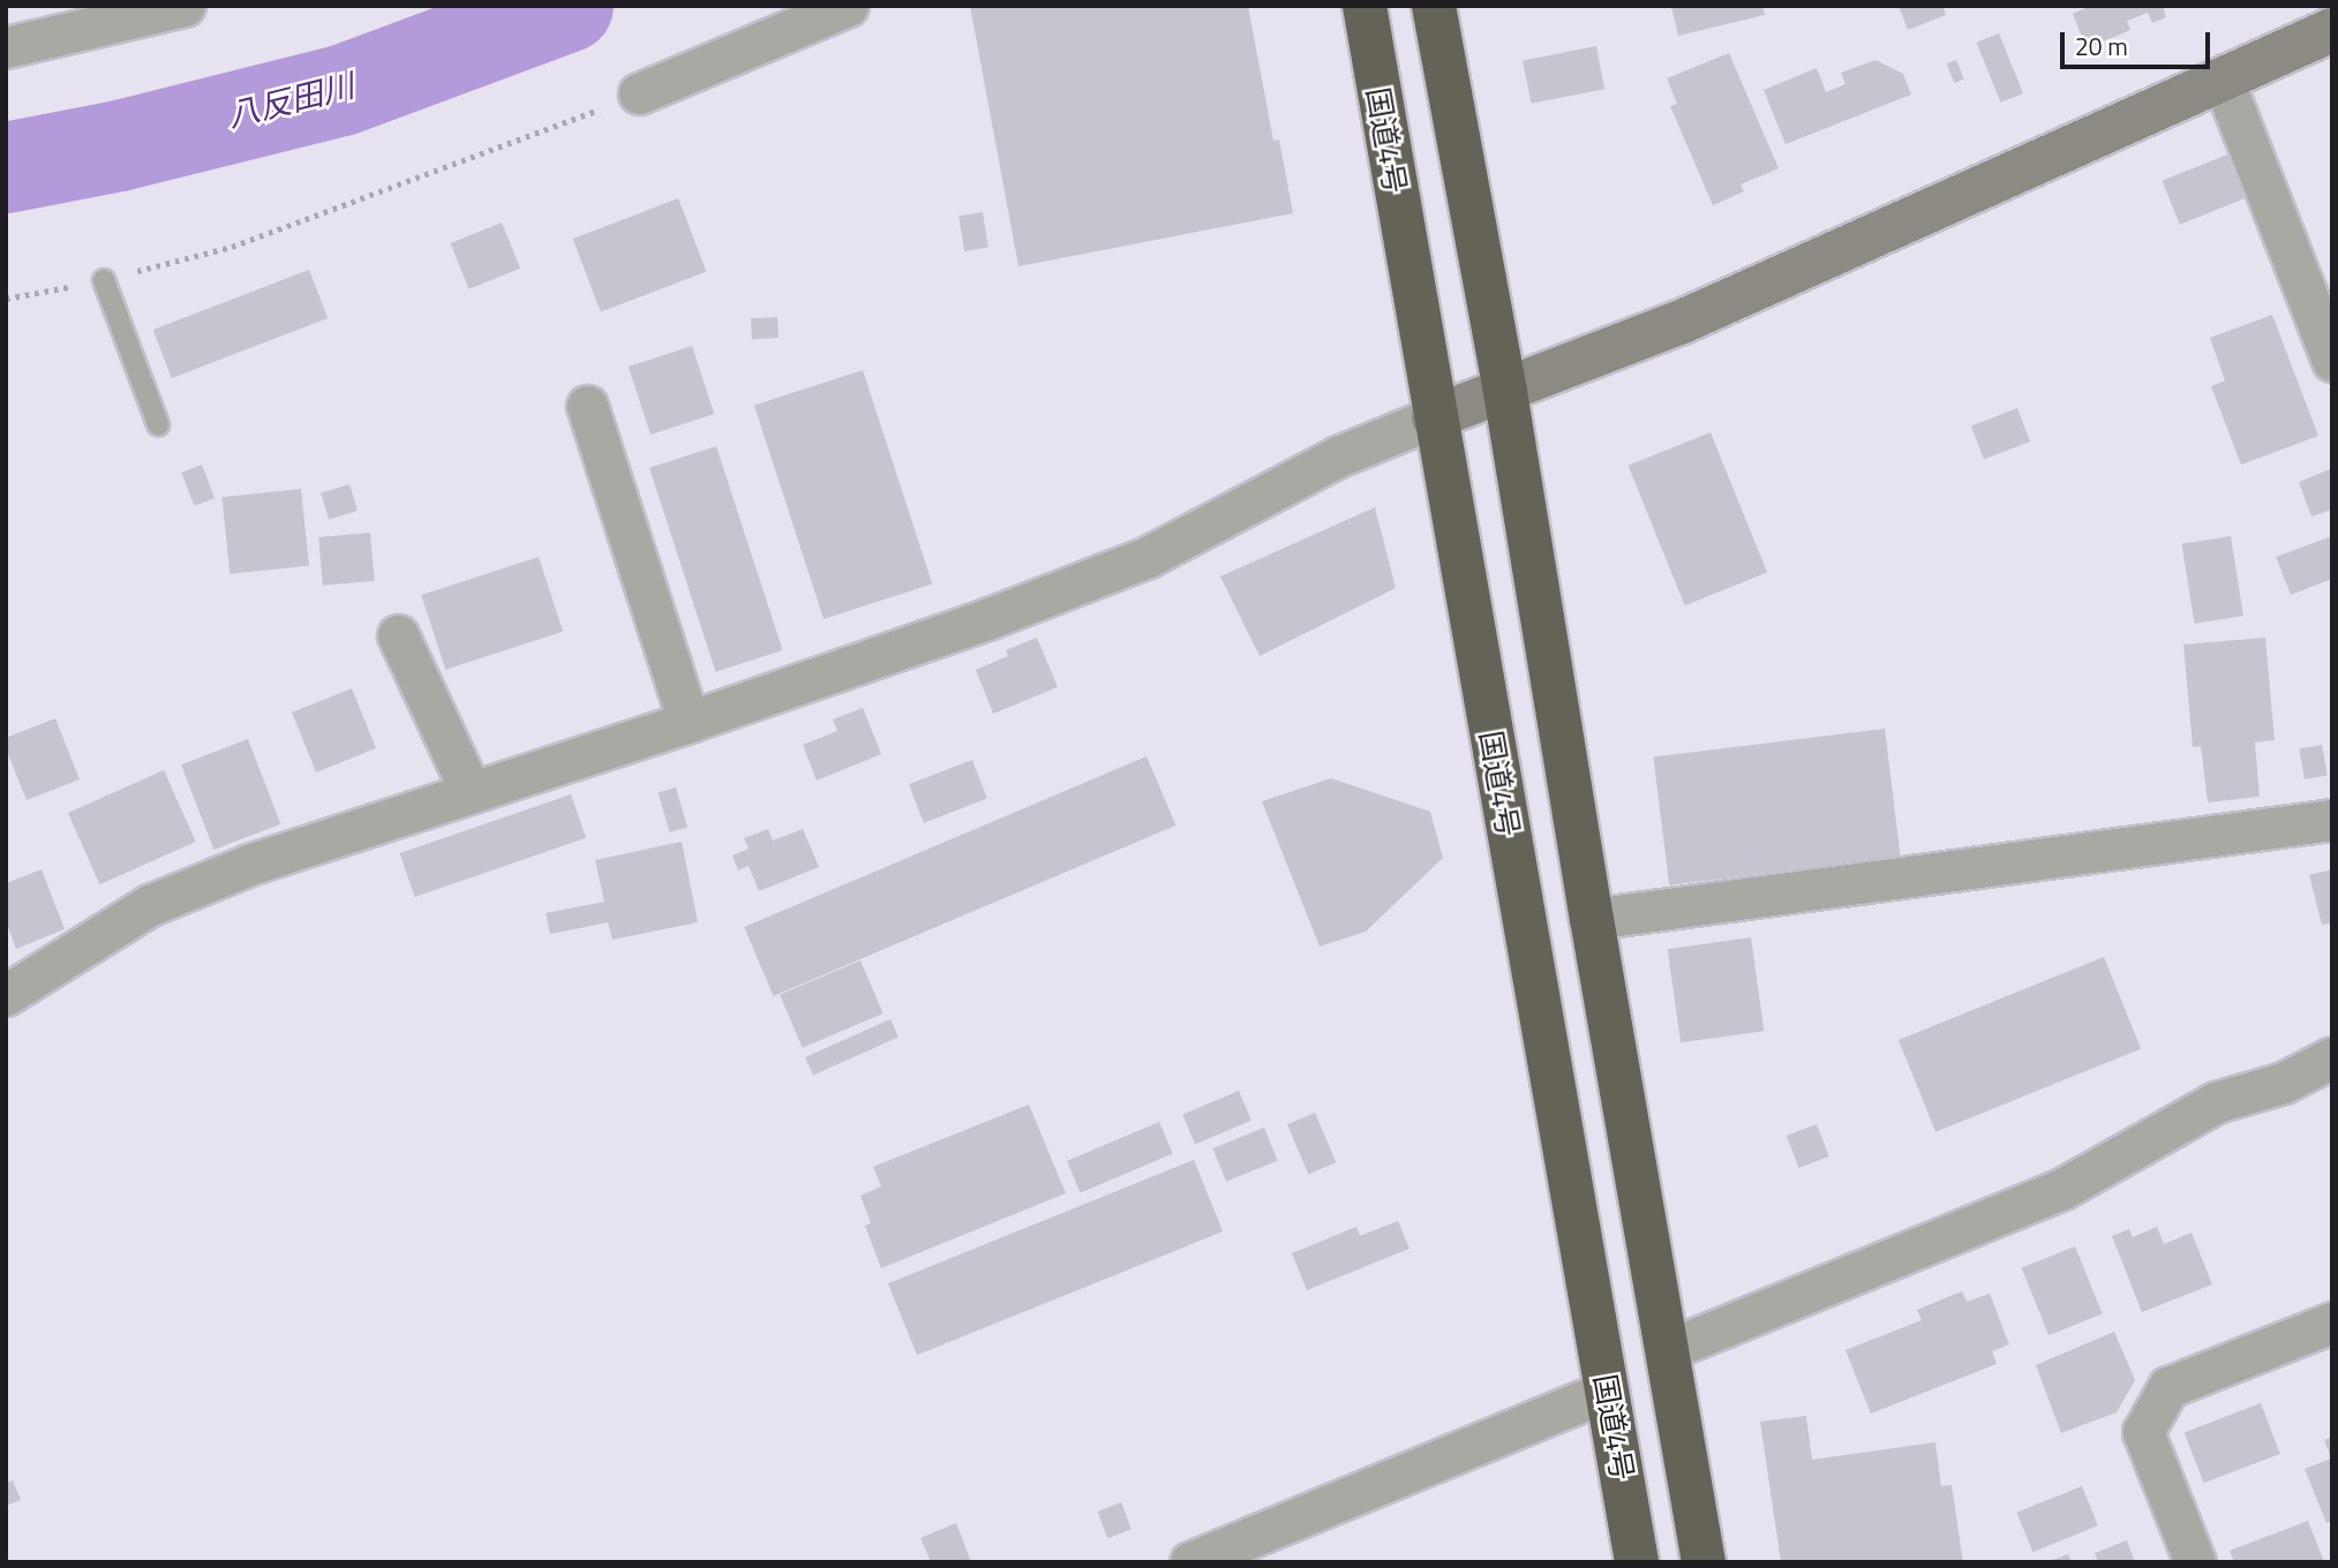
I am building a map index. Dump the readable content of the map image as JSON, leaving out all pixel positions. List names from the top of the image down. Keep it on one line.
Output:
{"streets":{"highway":["国道4号"]},"water":["八反田川"],"scale_bar":"20 m"}
